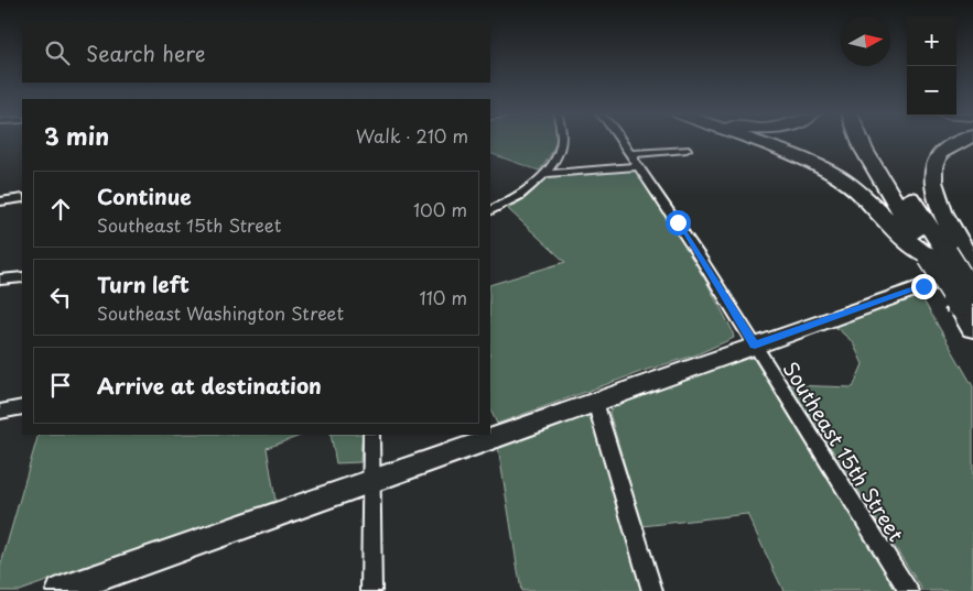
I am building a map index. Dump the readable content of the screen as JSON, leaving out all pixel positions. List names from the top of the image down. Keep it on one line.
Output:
{"streets":{"street":["Southeast 15th Street"]},"north":"right","page":{"map_buttons":["+","−"],"search":"Search here","heading":["3 min","Walk · 210 m"],"list":[["Continue","Southeast 15th Street","100 m"],["Turn left","Southeast Washington Street","110 m"],"Arrive at destination"]}}
